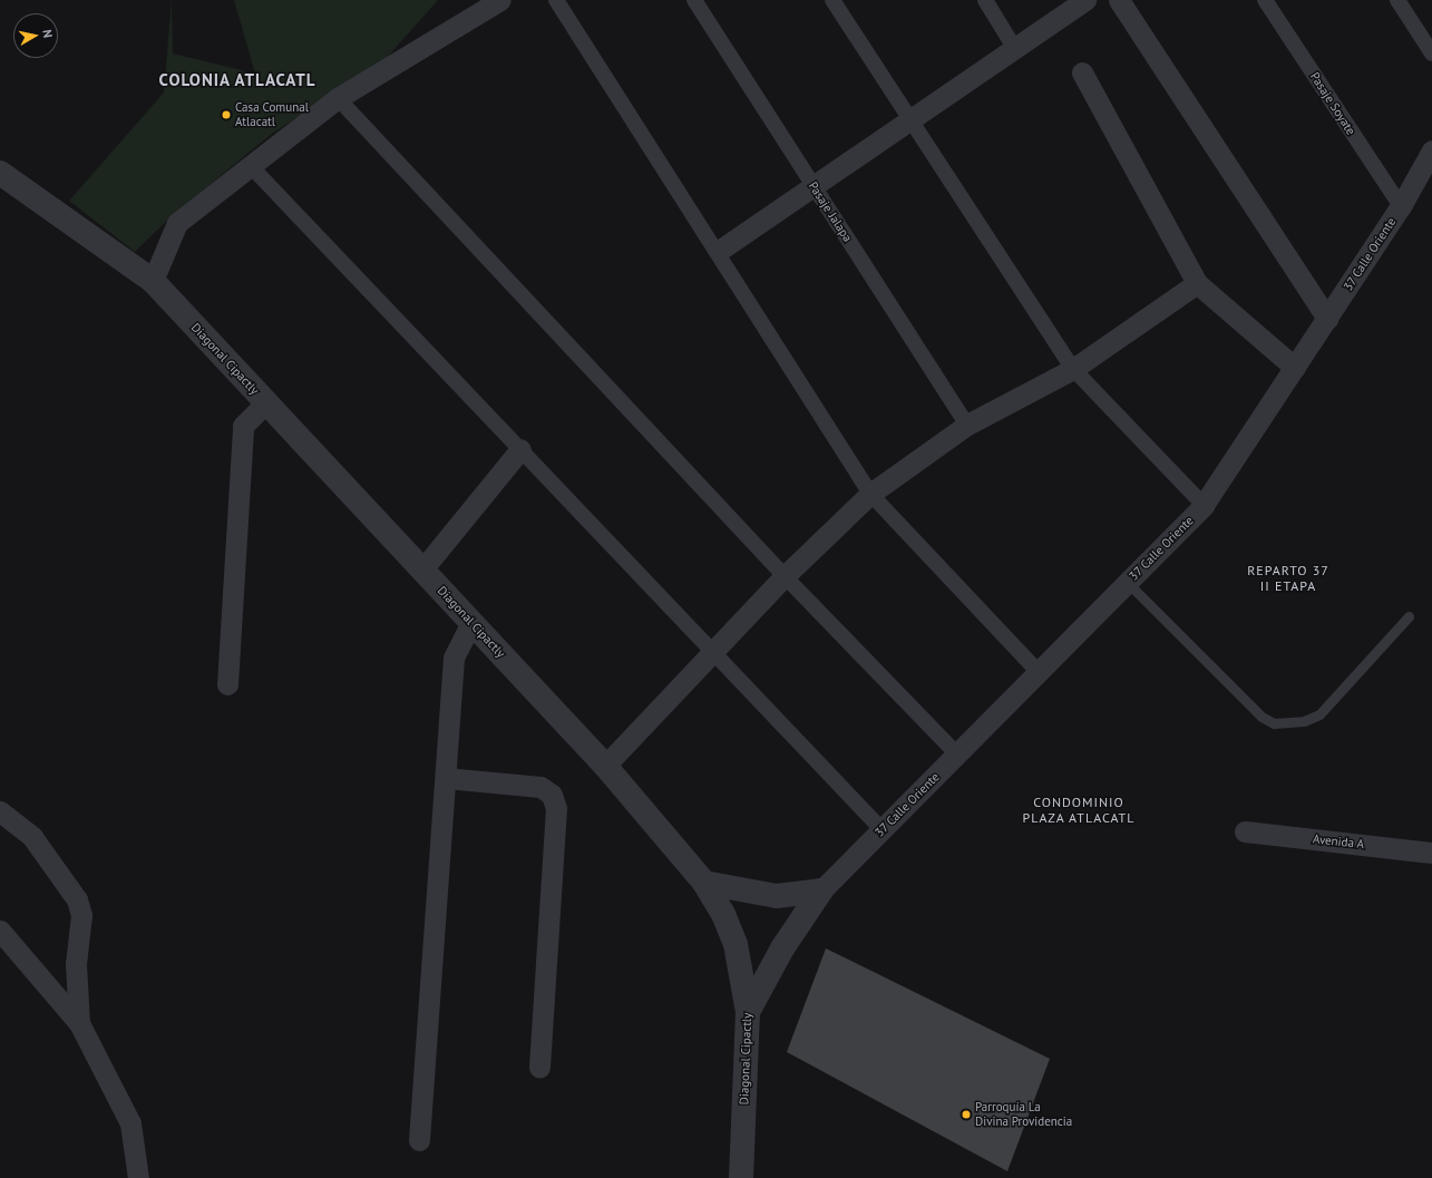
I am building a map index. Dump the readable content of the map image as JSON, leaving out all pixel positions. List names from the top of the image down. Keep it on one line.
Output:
{"streets":{"street":["Pasaje Soyate","Pasaje Jalapa","37 Calle Oriente","Diagonal Cipactly","Avenida A"]},"crossings":[["Pasaje Soyate","37 Calle Oriente"]],"districts":["COLONIA ATLACATL","REPARTO 37 II ETAPA","CONDOMINIO PLAZA ATLACATL"],"places":["Casa Comunal Atlacatl","Parroquía La Divina Providencia"],"north":"right"}
